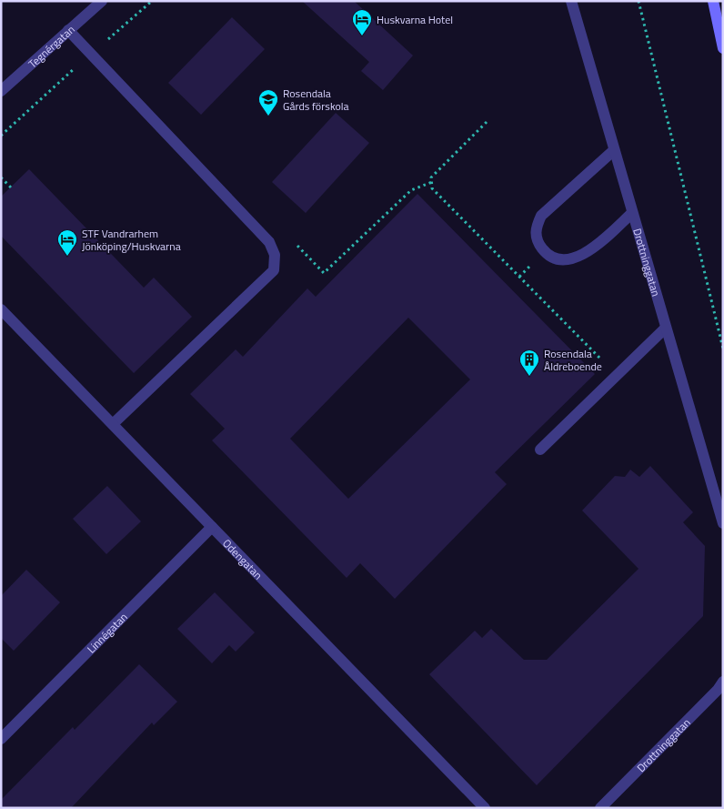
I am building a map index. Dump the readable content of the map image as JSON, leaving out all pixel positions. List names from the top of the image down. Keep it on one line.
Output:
{"streets":{"street":["Tegnérgatan","Drottninggatan","Odengatan","Linnégatan"]},"crossings":[["Odengatan","Linnégatan"]],"places":{"hotel":["Huskvarna Hotel","STF Vandrarhem Jönköping/Huskvarna"],"school or university":["Rosendala Gårds förskola"],"building":["Rosendala Åldreboende"]}}
